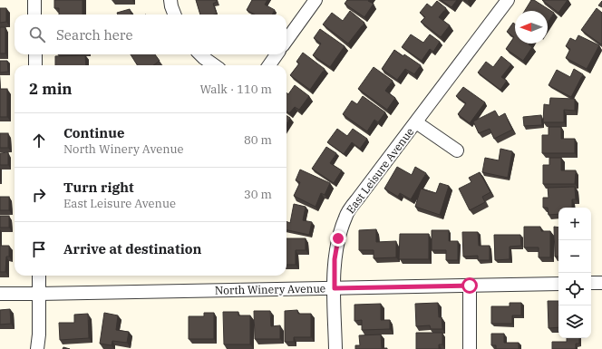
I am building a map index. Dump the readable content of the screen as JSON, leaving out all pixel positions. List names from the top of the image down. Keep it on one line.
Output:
{"streets":{"street":["East Leisure Avenue","North Winery Avenue"]},"crossings":[["East Leisure Avenue","North Winery Avenue"]],"north":"left","page":{"search":"Search here","heading":["2 min","Walk · 110 m"],"list":[["Continue","North Winery Avenue","80 m"],["Turn right","East Leisure Avenue","30 m"],"Arrive at destination"],"map_buttons":["+","−"]}}
